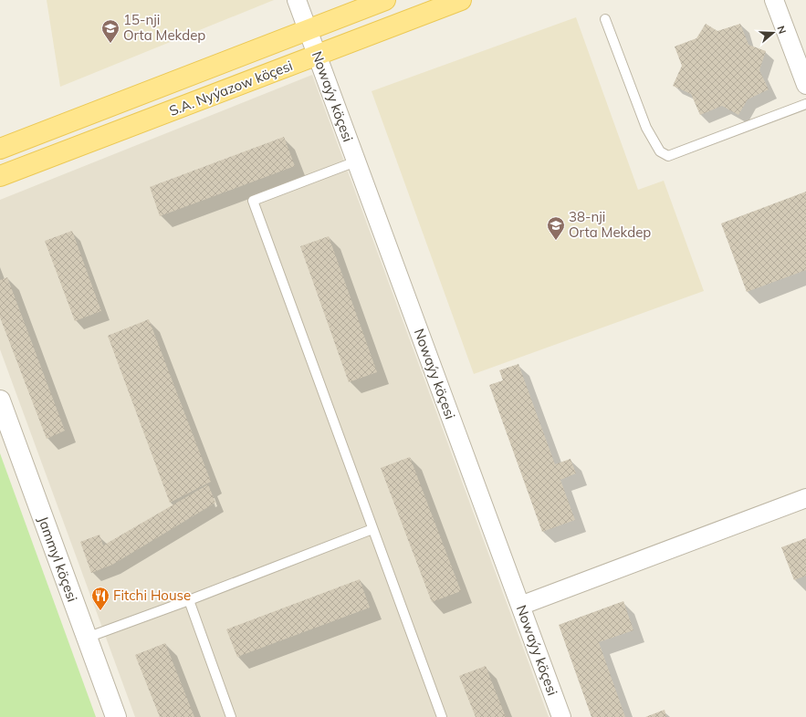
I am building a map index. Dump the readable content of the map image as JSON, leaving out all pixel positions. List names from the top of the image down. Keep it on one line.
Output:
{"streets":{"main road":["S.A. Nyýazow köçesi"],"street":["Nowaýy köçesi","Jammyl köçesi"]},"crossings":[["S.A. Nyýazow köçesi","Nowaýy köçesi"]],"places":{"school or university":["15-nji Orta Mekdep","38-nji Orta Mekdep"],"restaurant":["Fitchi House"]},"north":"right"}
